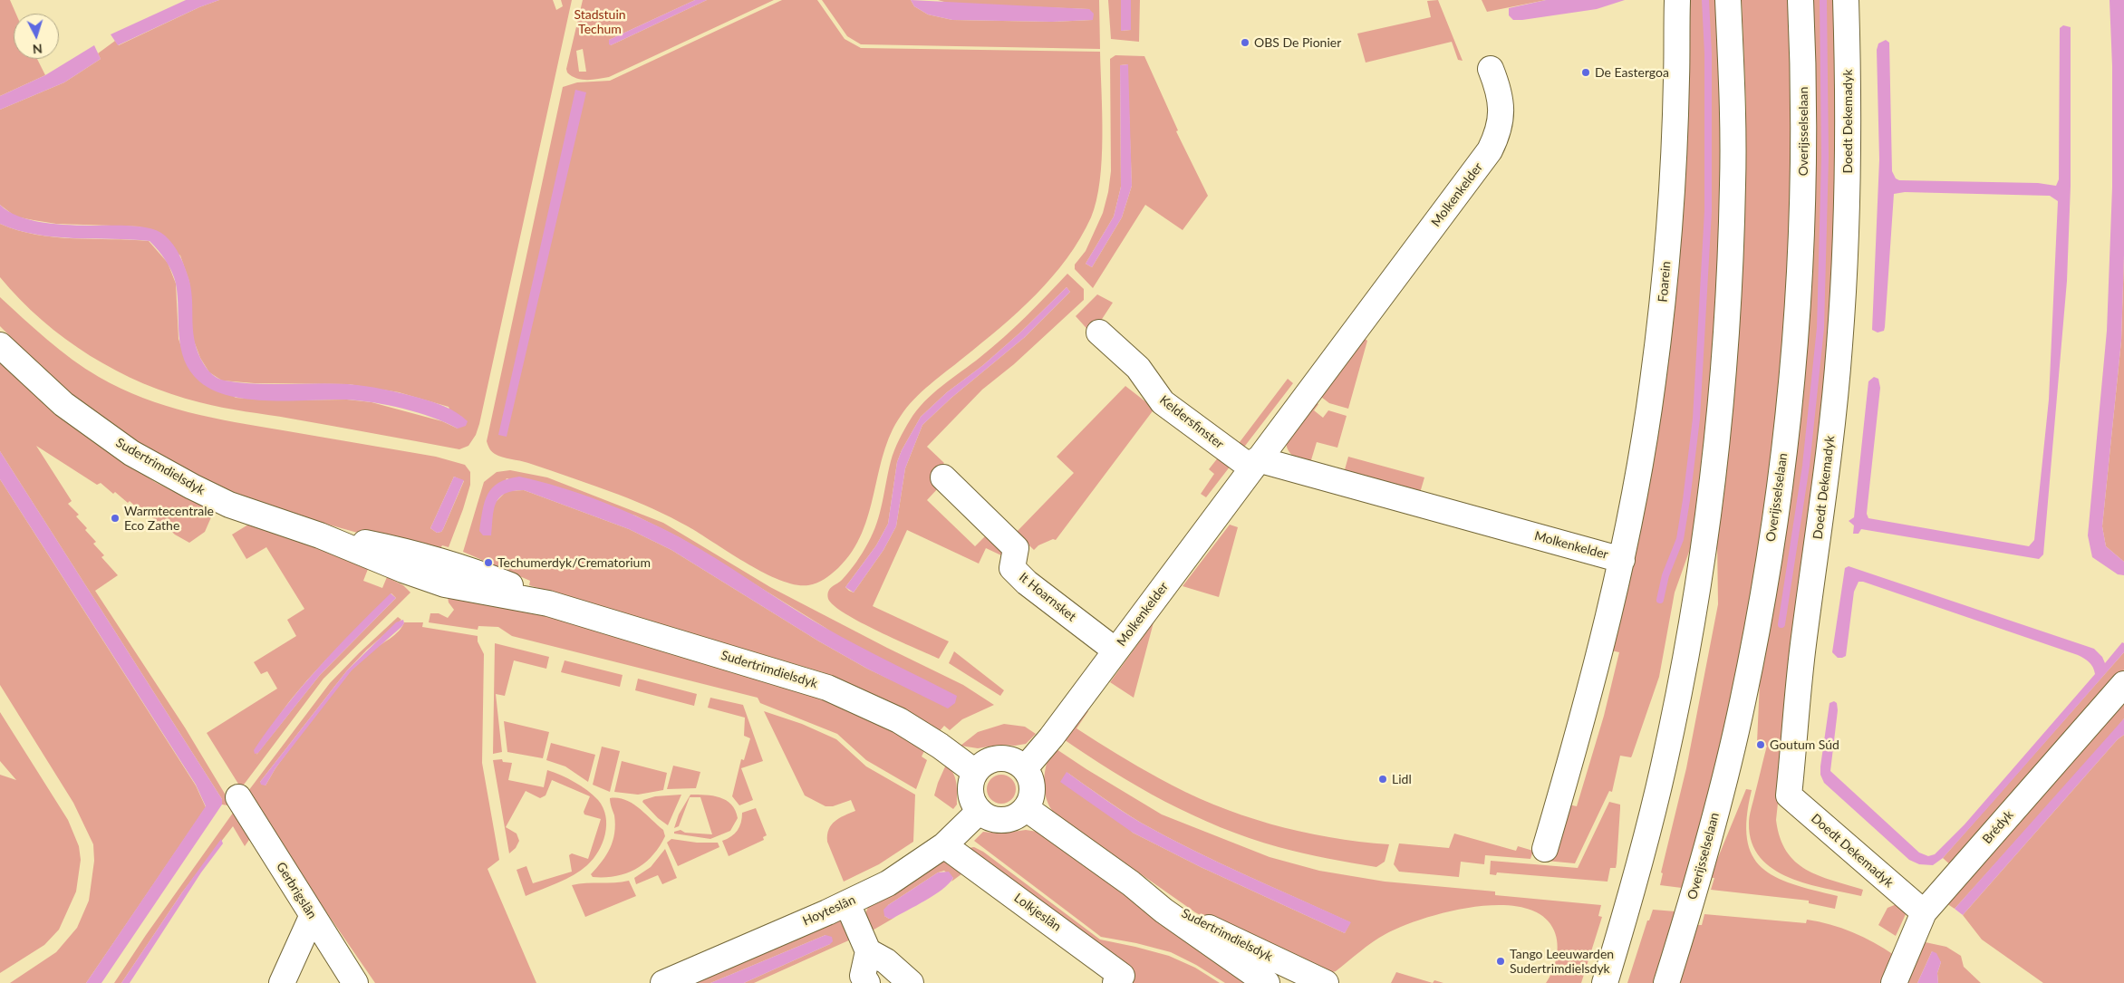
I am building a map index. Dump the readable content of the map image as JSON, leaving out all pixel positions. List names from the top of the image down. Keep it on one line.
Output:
{"streets":{"street":["Doedt Dekemadyk","Overijsselselaan","Molkenkelder","Foarein","Keldersfinster","Sudertrimdielsdyk","It Hoarnsket","Brédyk","Gerbrigslân","Hoyteslân","Lolkjeslân"]},"crossings":[["Doedt Dekemadyk","Brédyk"],["Molkenkelder","Foarein"],["Molkenkelder","Keldersfinster"],["Molkenkelder","Sudertrimdielsdyk"],["Molkenkelder","It Hoarnsket"],["Molkenkelder","Hoyteslân"],["Sudertrimdielsdyk","Hoyteslân"],["Hoyteslân","Lolkjeslân"]],"parks":["Stadstuin Techum"],"places":["OBS De Pionier","De Eastergoa","Warmtecentrale Eco Zathe","Techumerdyk/Crematorium","Goutum Súd","Lidl","Tango Leeuwarden Sudertrimdielsdyk"],"north":"bottom"}
